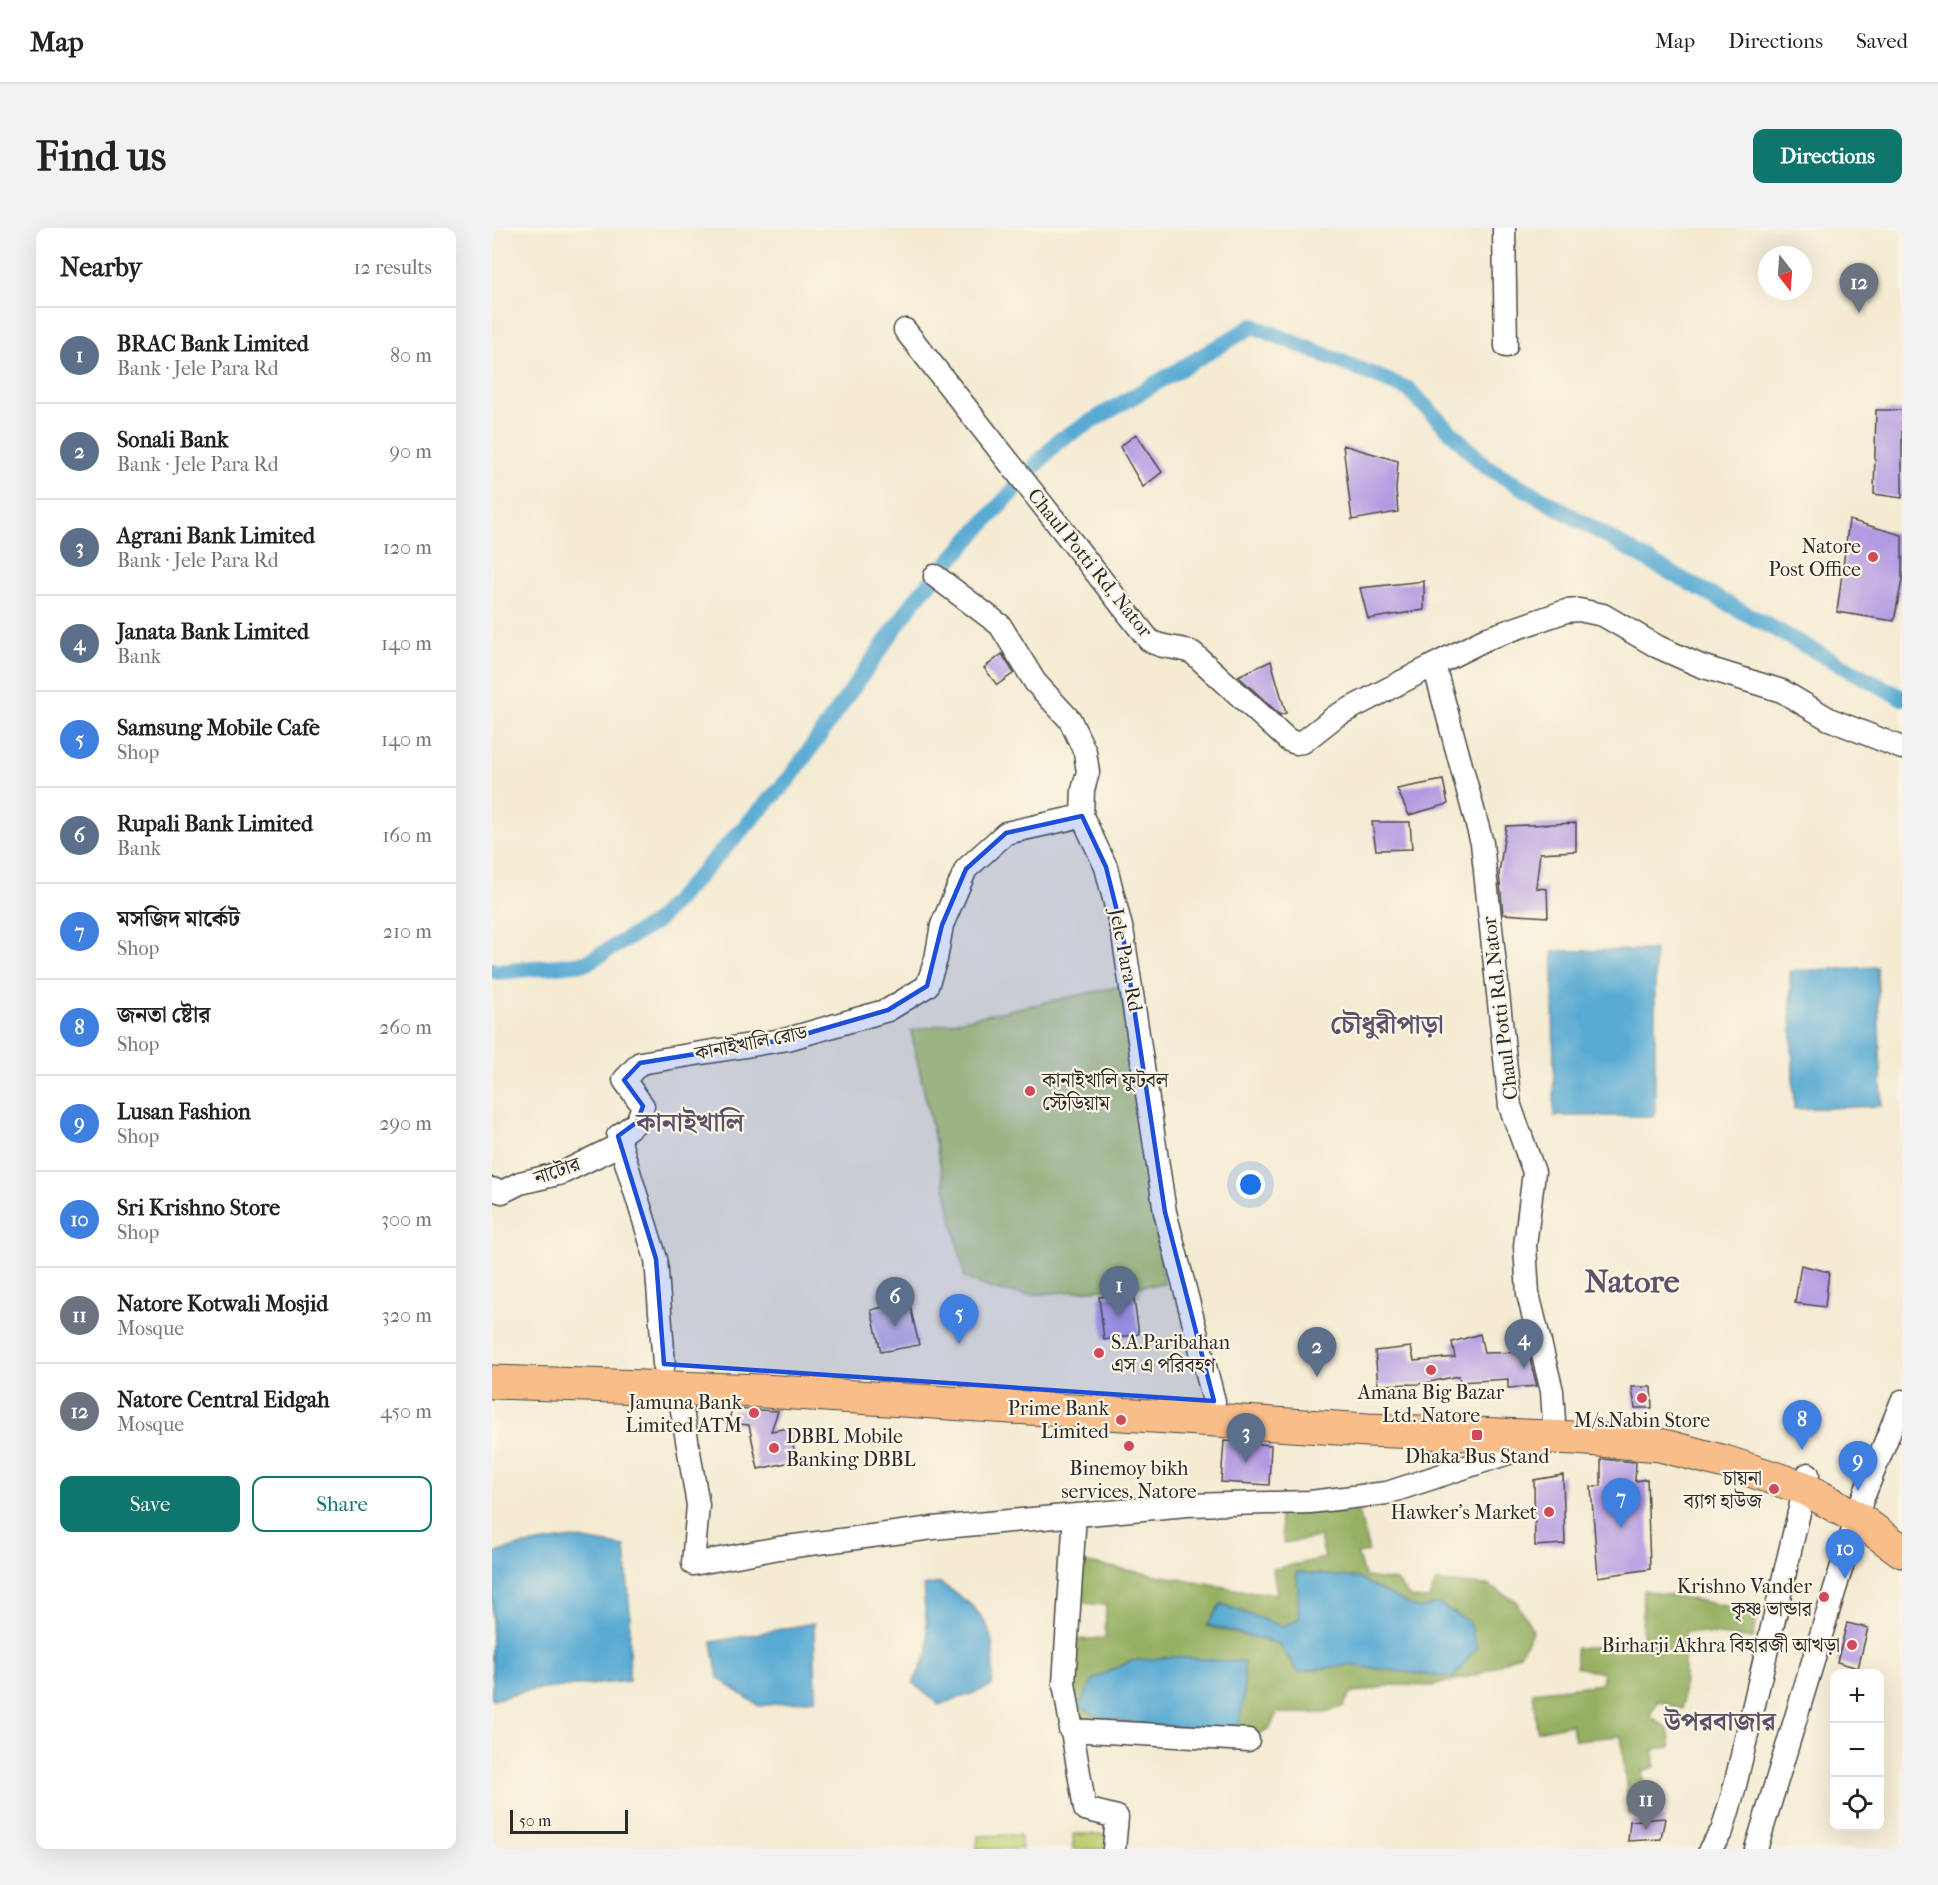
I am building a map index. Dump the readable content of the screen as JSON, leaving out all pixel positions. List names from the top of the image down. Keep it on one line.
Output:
{"streets":{"street":["Chaul Potti Rd, Nator","Jele Para Rd","কানাইখালি রোড","নাটোর"]},"crossings":[["Jele Para Rd","কানাইখালি রোড"],["কানাইখালি রোড","নাটোর"]],"districts":["চৌধুরীপাড়া","কানাইখালি","Natore","উপরবাজার"],"places":{"other":["Natore Post Office","কানাইখালি ফুটবল স্টেডিয়াম","S.A.Paribahan এস এ পরিবহণ","Amana Big Bazar Ltd. Natore","M/s.Nabin Store","Jamuna Bank Limited ATM","Prime Bank Limited","Binemoy bikh services, Natore","DBBL Mobile Banking DBBL","চায়না ব্যাগ হাউজ","Hawker's Market","Krishno Vander কৃষ্ণ ভান্ডার","Birharji Akhra বিহারজী আখড়া"],"transit":["Dhaka Bus Stand"]},"scale_bar":"50 m","north":"bottom","page":{"header":"Map","nav":["Map","Directions","Saved"],"buttons":["Directions",["Save","Share"]],"title":"Find us","heading":["Nearby","12 results"],"pins":["12","1","6","5","4","2","8","3","9","7","10","11"],"list":[{"mark":"1","name":"BRAC Bank Limited","note":"Bank · Jele Para Rd","value":"80 m"},{"mark":"2","name":"Sonali Bank","note":"Bank · Jele Para Rd","value":"90 m"},{"mark":"3","name":"Agrani Bank Limited","note":"Bank · Jele Para Rd","value":"120 m"},{"mark":"4","name":"Janata Bank Limited","note":"Bank","value":"140 m"},{"mark":"5","name":"Samsung Mobile Cafe","note":"Shop","value":"140 m"},{"mark":"6","name":"Rupali Bank Limited","note":"Bank","value":"160 m"},{"mark":"7","name":"মসজিদ মার্কেট","note":"Shop","value":"210 m"},{"mark":"8","name":"জনতা ষ্টোর","note":"Shop","value":"260 m"},{"mark":"9","name":"Lusan Fashion","note":"Shop","value":"290 m"},{"mark":"10","name":"Sri Krishno Store","note":"Shop","value":"300 m"},{"mark":"11","name":"Natore Kotwali Mosjid","note":"Mosque","value":"320 m"},{"mark":"12","name":"Natore Central Eidgah","note":"Mosque","value":"450 m"}],"map_buttons":["+","−"],"scale":"50 m"}}
